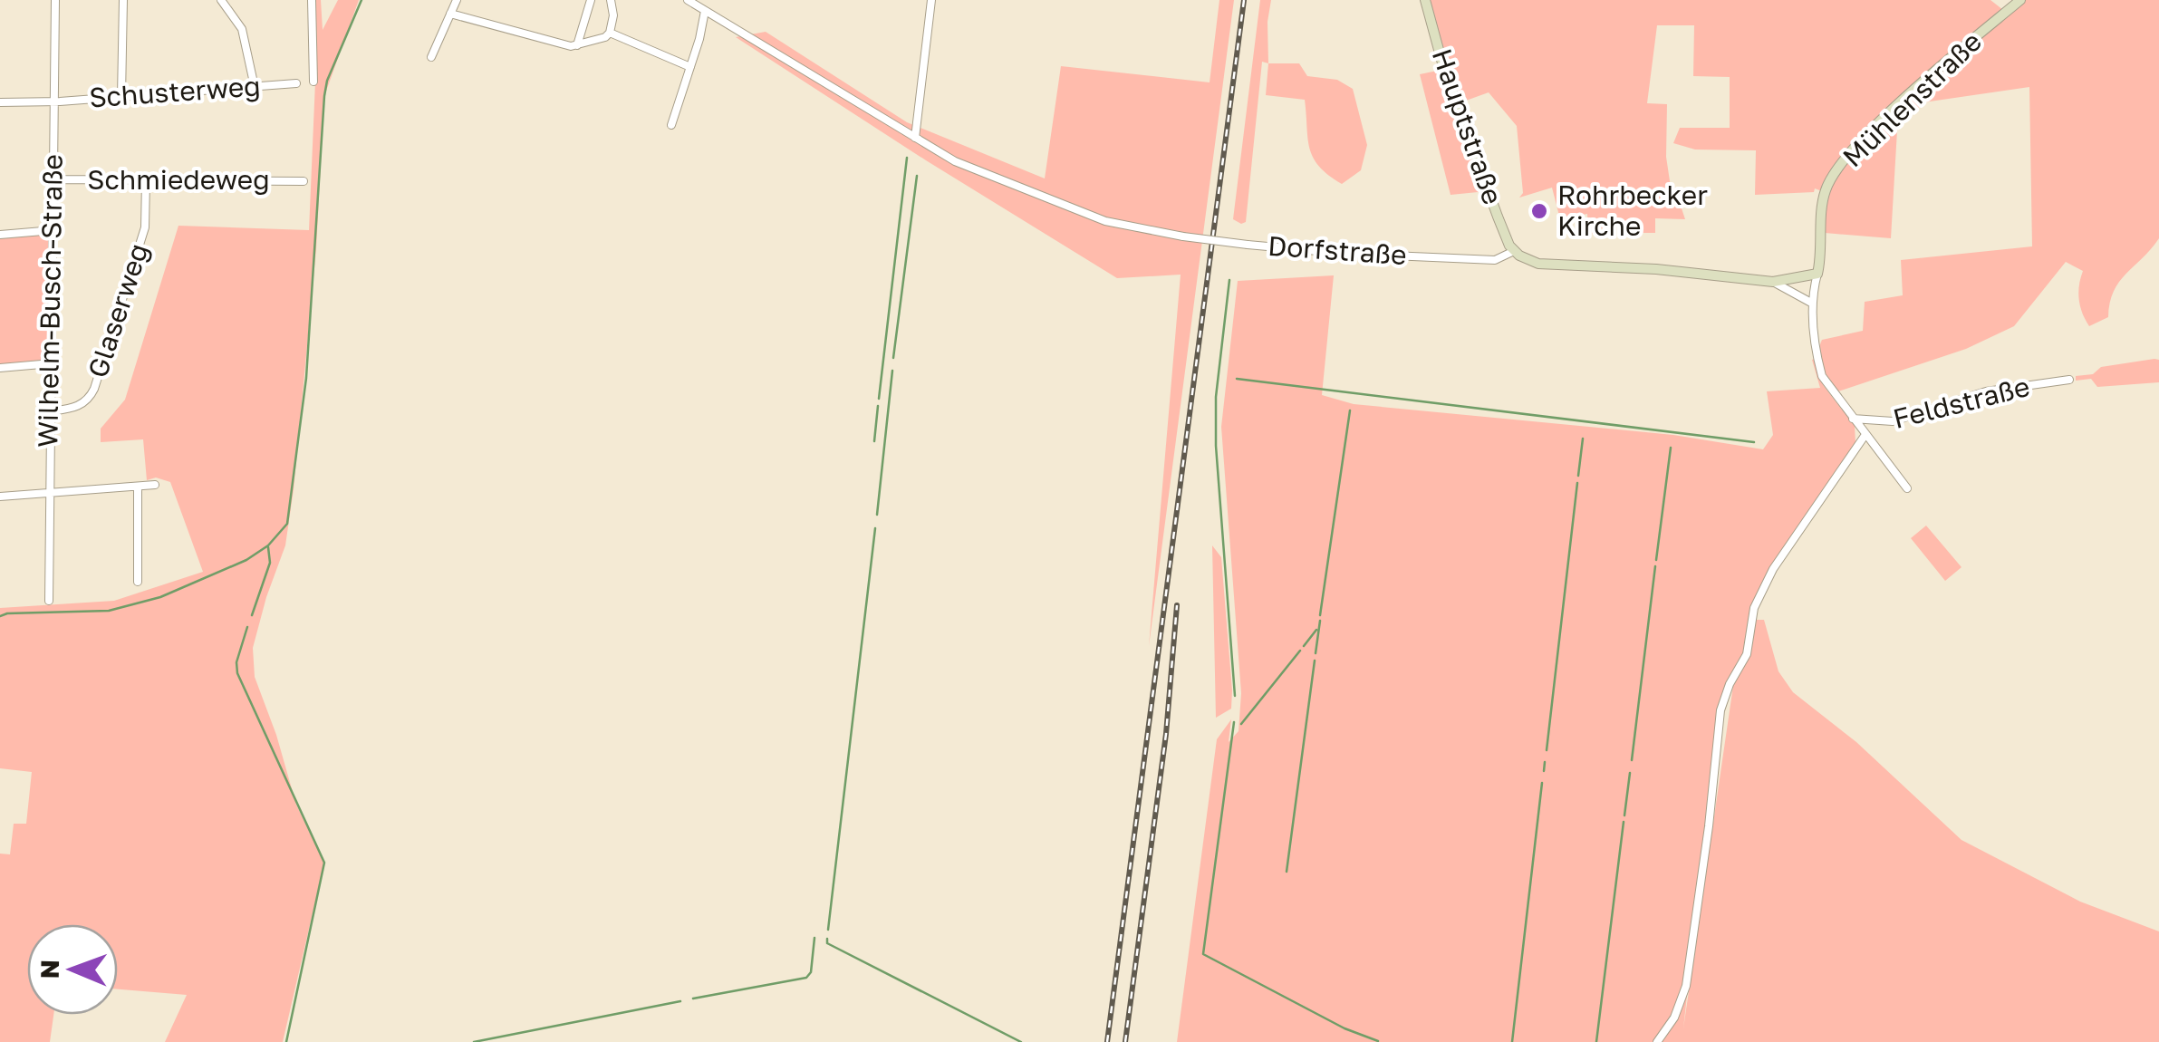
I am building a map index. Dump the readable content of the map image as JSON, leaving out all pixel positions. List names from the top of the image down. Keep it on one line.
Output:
{"streets":{"street":["Schusterweg","Mühlenstraße","Hauptstraße","Schmiedeweg","Dorfstraße","Wilhelm-Busch-Straße","Glaserweg","Feldstraße"]},"crossings":[["Schusterweg","Wilhelm-Busch-Straße"],["Mühlenstraße","Feldstraße"],["Hauptstraße","Dorfstraße"],["Schmiedeweg","Wilhelm-Busch-Straße"],["Schmiedeweg","Glaserweg"],["Wilhelm-Busch-Straße","Glaserweg"]],"places":["Rohrbecker Kirche"],"north":"left"}
